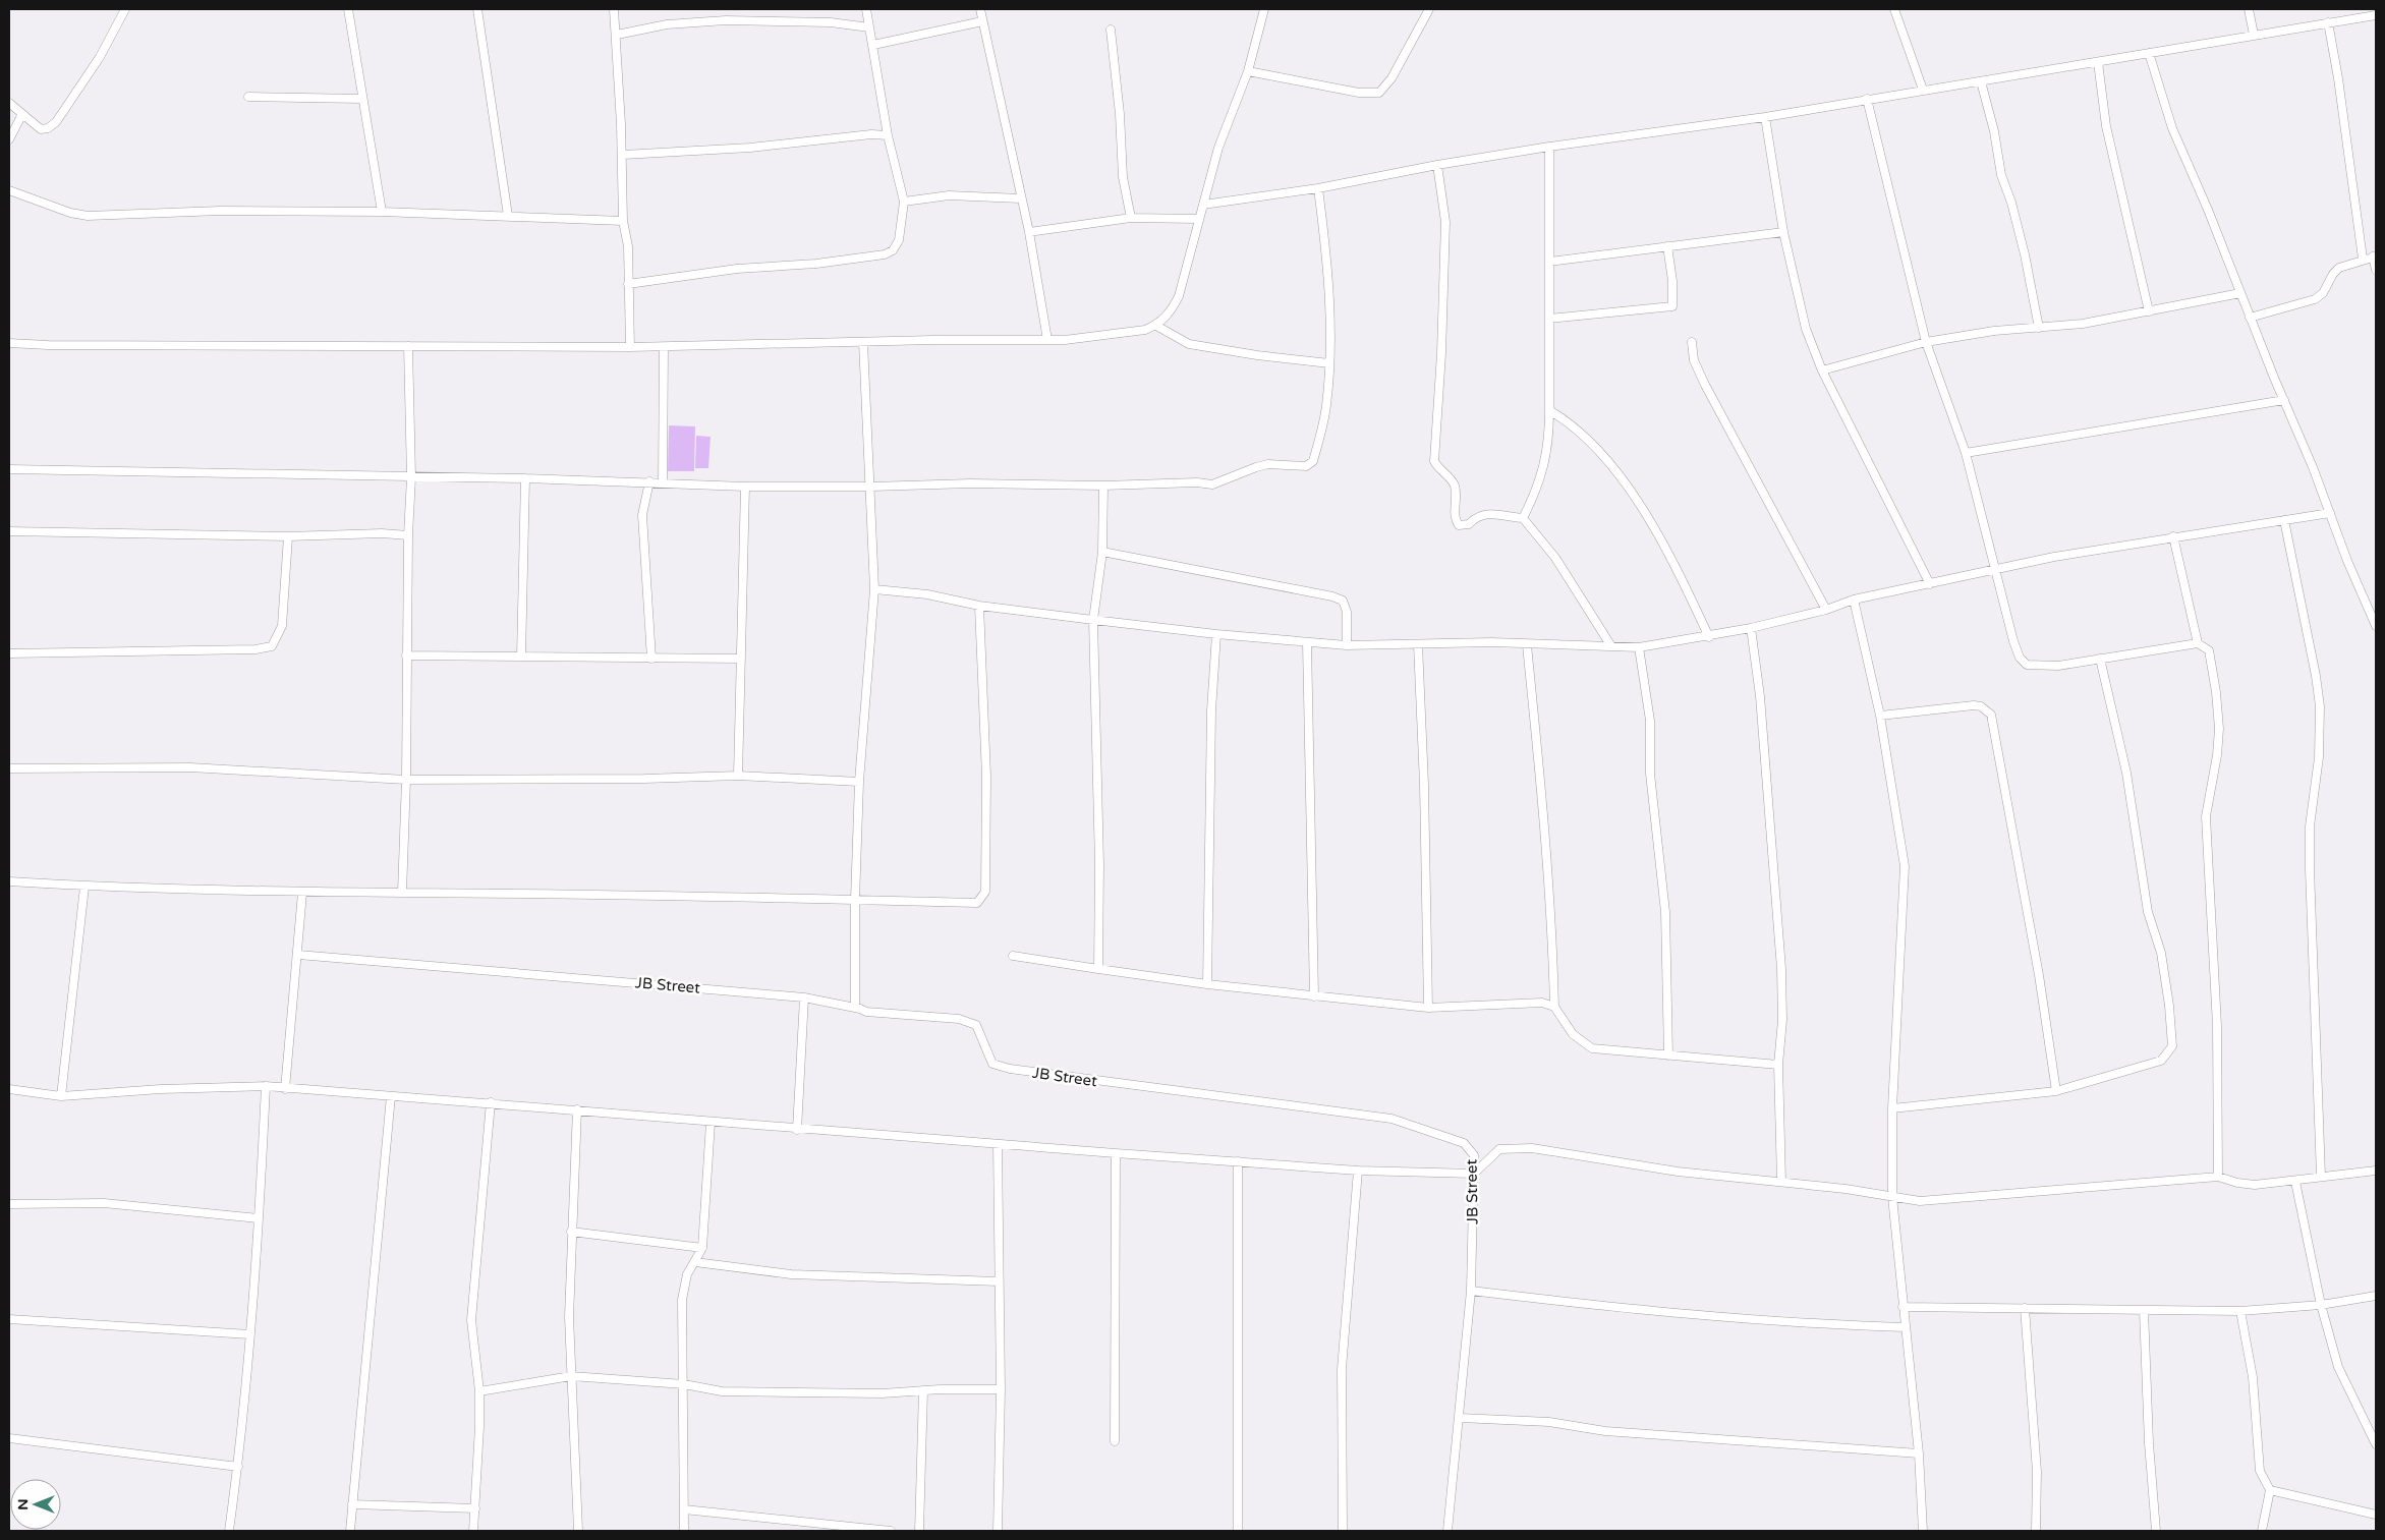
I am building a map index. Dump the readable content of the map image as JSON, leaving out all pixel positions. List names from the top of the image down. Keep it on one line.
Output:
{"streets":{"street":["JB Street"]},"north":"left"}
